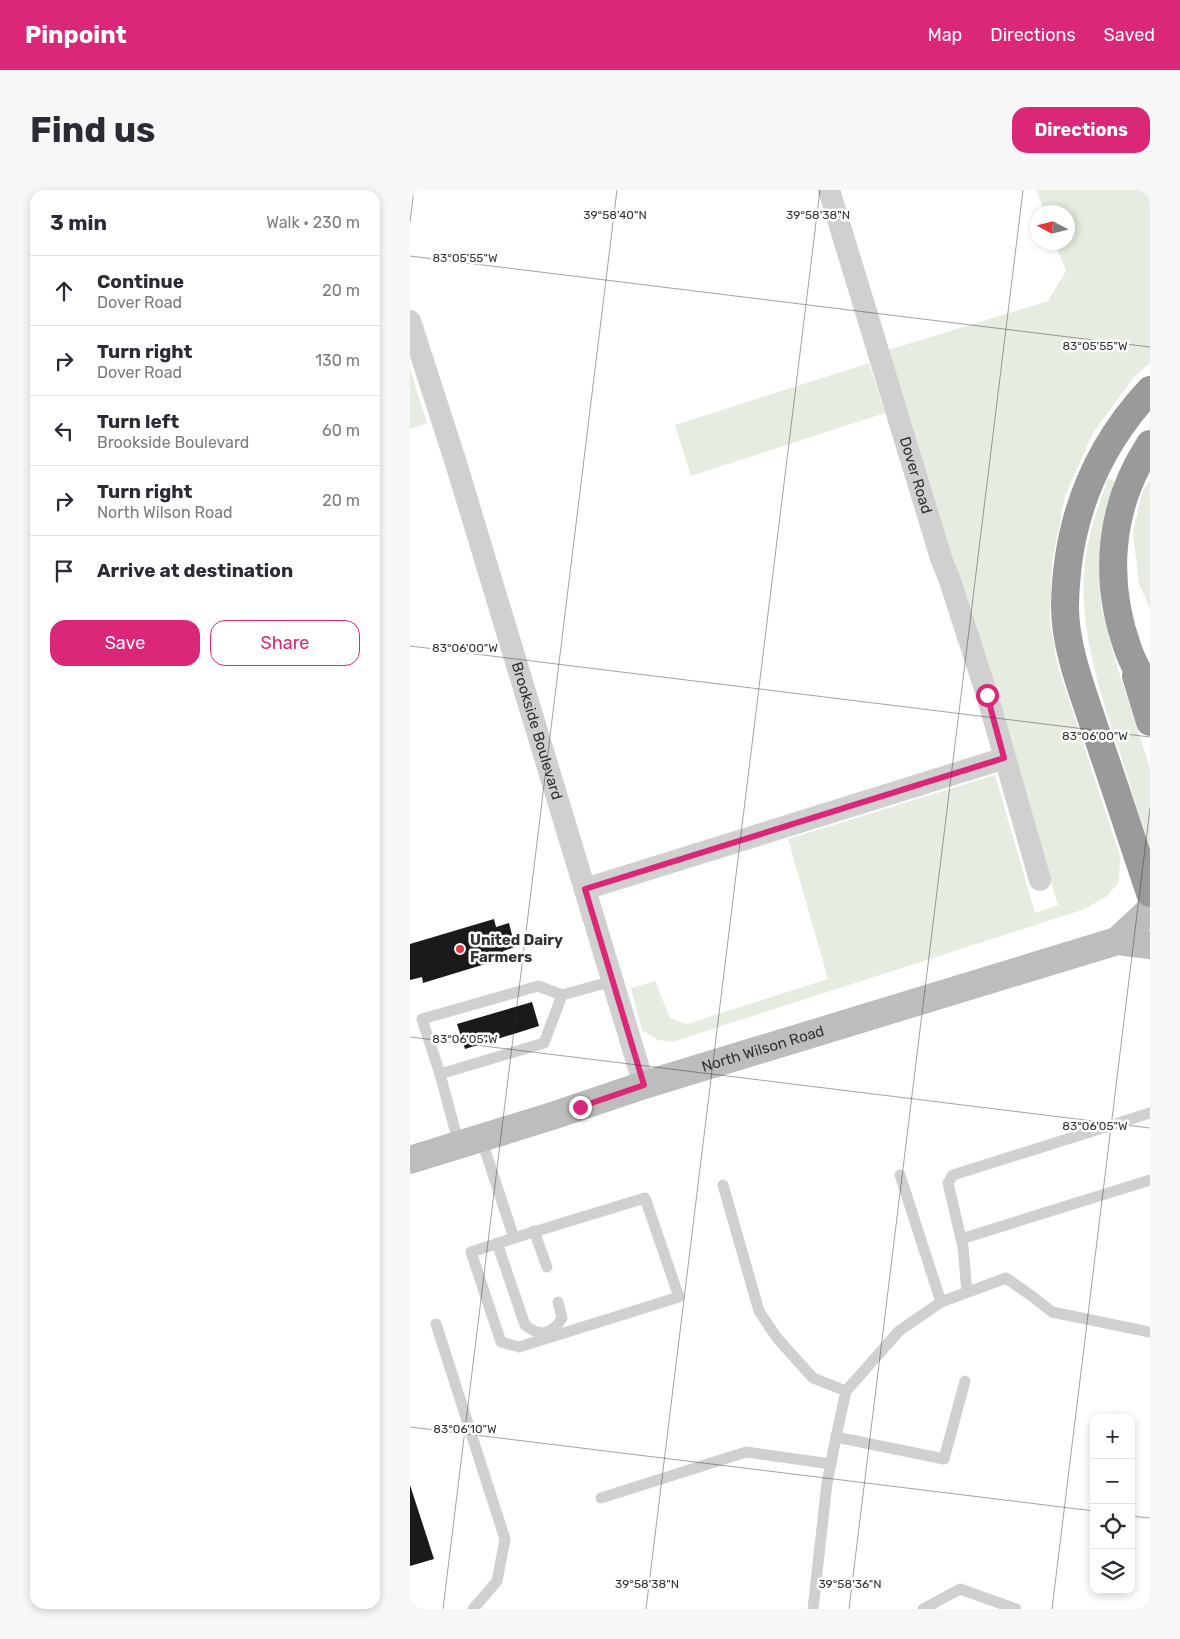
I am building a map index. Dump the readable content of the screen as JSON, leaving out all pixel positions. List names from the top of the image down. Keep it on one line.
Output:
{"streets":{"main road":["North Wilson Road"],"street":["Dover Road","Brookside Boulevard"]},"crossings":[["Brookside Boulevard","North Wilson Road"]],"places":["United Dairy Farmers"],"north":"left","page":{"header":"Pinpoint","nav":["Map","Directions","Saved"],"buttons":["Directions",["Save","Share"]],"title":"Find us","heading":["3 min","Walk · 230 m"],"list":[["Continue","Dover Road","20 m"],["Turn right","Dover Road","130 m"],["Turn left","Brookside Boulevard","60 m"],["Turn right","North Wilson Road","20 m"],"Arrive at destination"],"map_buttons":["+","−"]},"coordinates":["39°58'40\"N","39°58'38\"N","83°05'55\"W","83°06'00\"W","83°06'05\"W","83°06'10\"W","39°58'36\"N"]}
